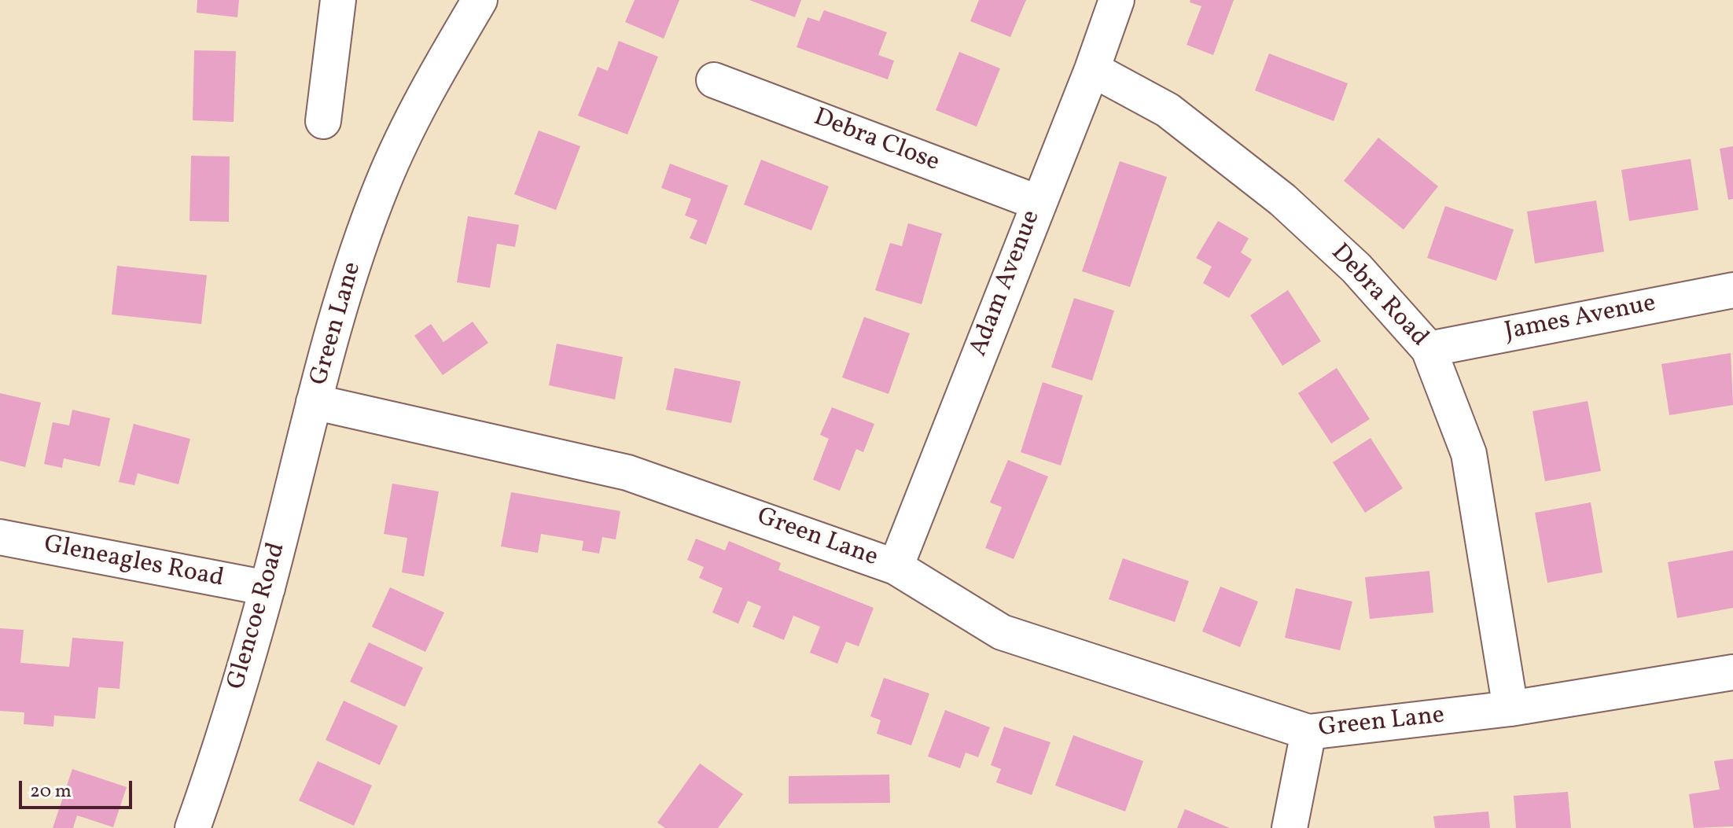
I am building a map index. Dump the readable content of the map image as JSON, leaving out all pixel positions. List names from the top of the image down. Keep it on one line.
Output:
{"streets":{"street":["Debra Close","Adam Avenue","Debra Road","James Avenue","Green Lane","Gleneagles Road","Glencoe Road"]},"crossings":[["Debra Close","Adam Avenue"],["Adam Avenue","Debra Road"],["Adam Avenue","Green Lane"],["Debra Road","James Avenue"],["Debra Road","Green Lane"],["Green Lane","Glencoe Road"],["Gleneagles Road","Glencoe Road"]],"scale_bar":"20 m"}
